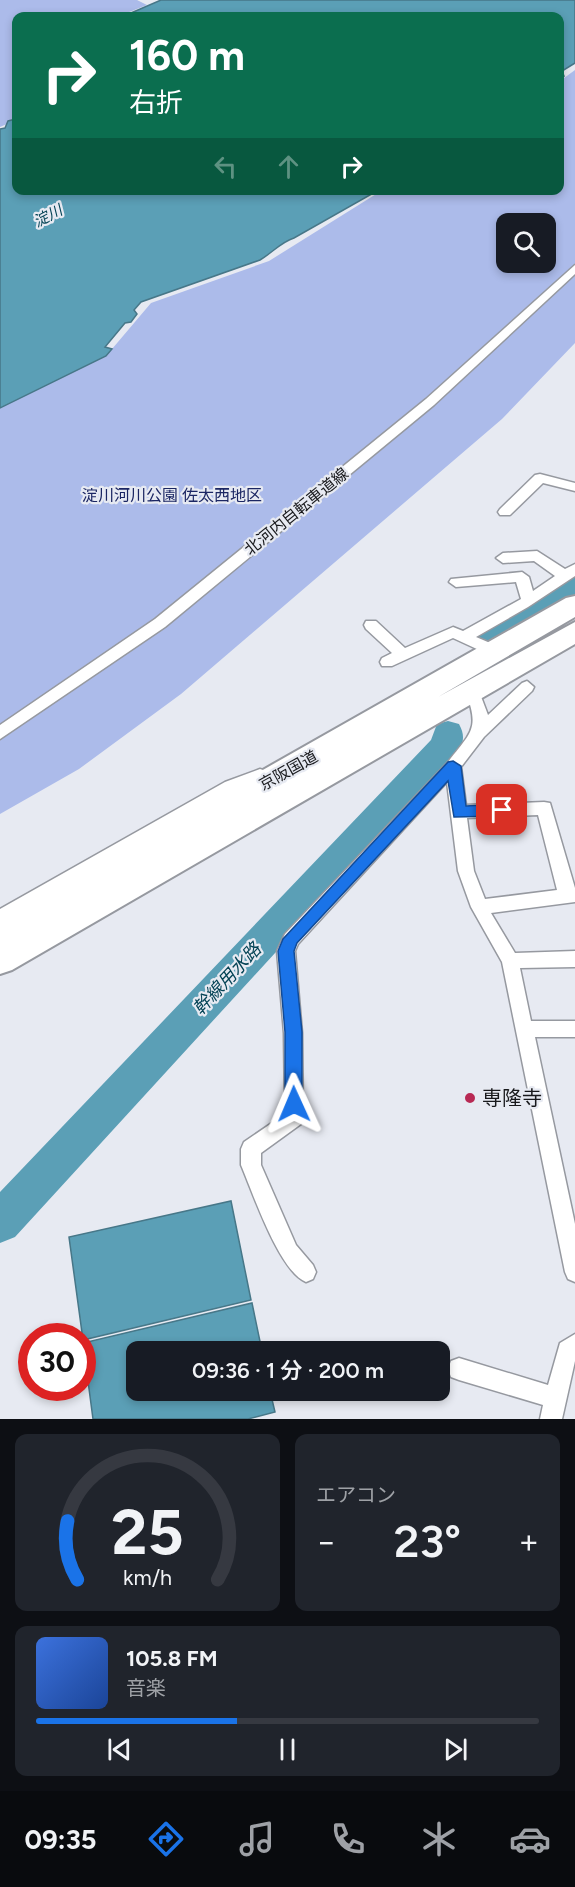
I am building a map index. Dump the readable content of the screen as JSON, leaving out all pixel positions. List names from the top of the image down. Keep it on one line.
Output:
{"streets":{"highway":["京阪国道"],"street":["北河内自転車道線"]},"water":["淀川","幹線用水路"],"parks":["淀川河川公園 佐太西地区"],"places":["専隆寺"],"page":{"turn":["160 m","右折"],"limit":"30","trip":"09:36 · 1 分 · 200 m","tile":"エアコン","heat":["−","23°","+"],"song":["105.8 FM","音楽"],"tabs":"09:35","gauge":["25","km/h"]}}
